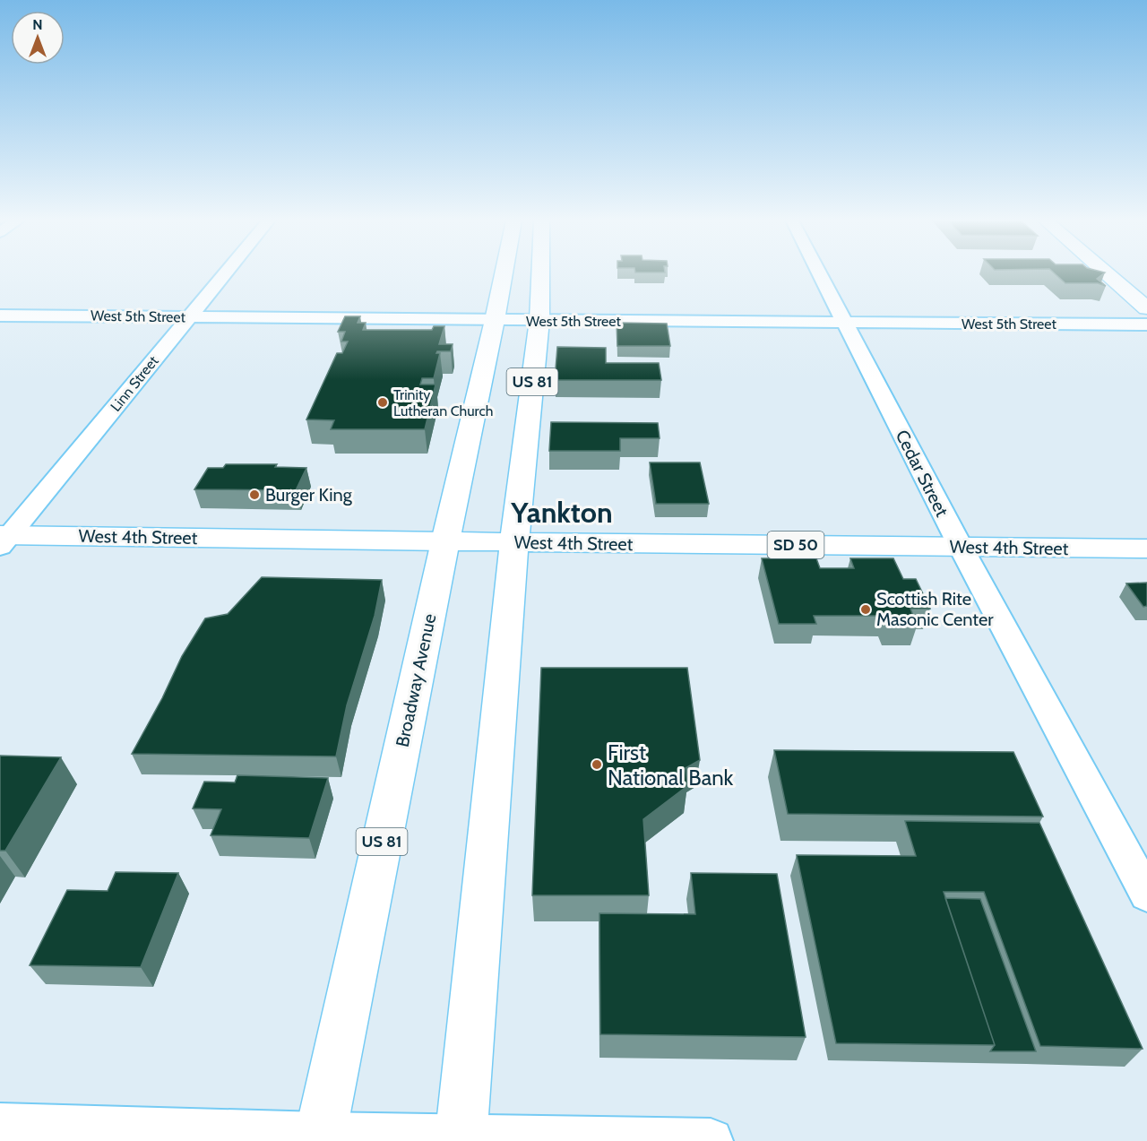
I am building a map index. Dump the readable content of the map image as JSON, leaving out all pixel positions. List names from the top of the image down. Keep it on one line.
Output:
{"streets":{"main road":["US 81","West 4th Street","SD 50","Broadway Avenue"],"street":["West 5th Street","Linn Street","Cedar Street"]},"crossings":[["West 5th Street","US 81"],["West 5th Street","Linn Street"],["West 5th Street","Cedar Street"],["West 5th Street","Broadway Avenue"],["US 81","West 4th Street"],["Linn Street","West 4th Street"],["Cedar Street","West 4th Street"],["West 4th Street","Broadway Avenue"]],"districts":["Yankton"],"places":["Trinity Lutheran Church","Burger King","Scottish Rite Masonic Center","First National Bank"],"north":"top"}
